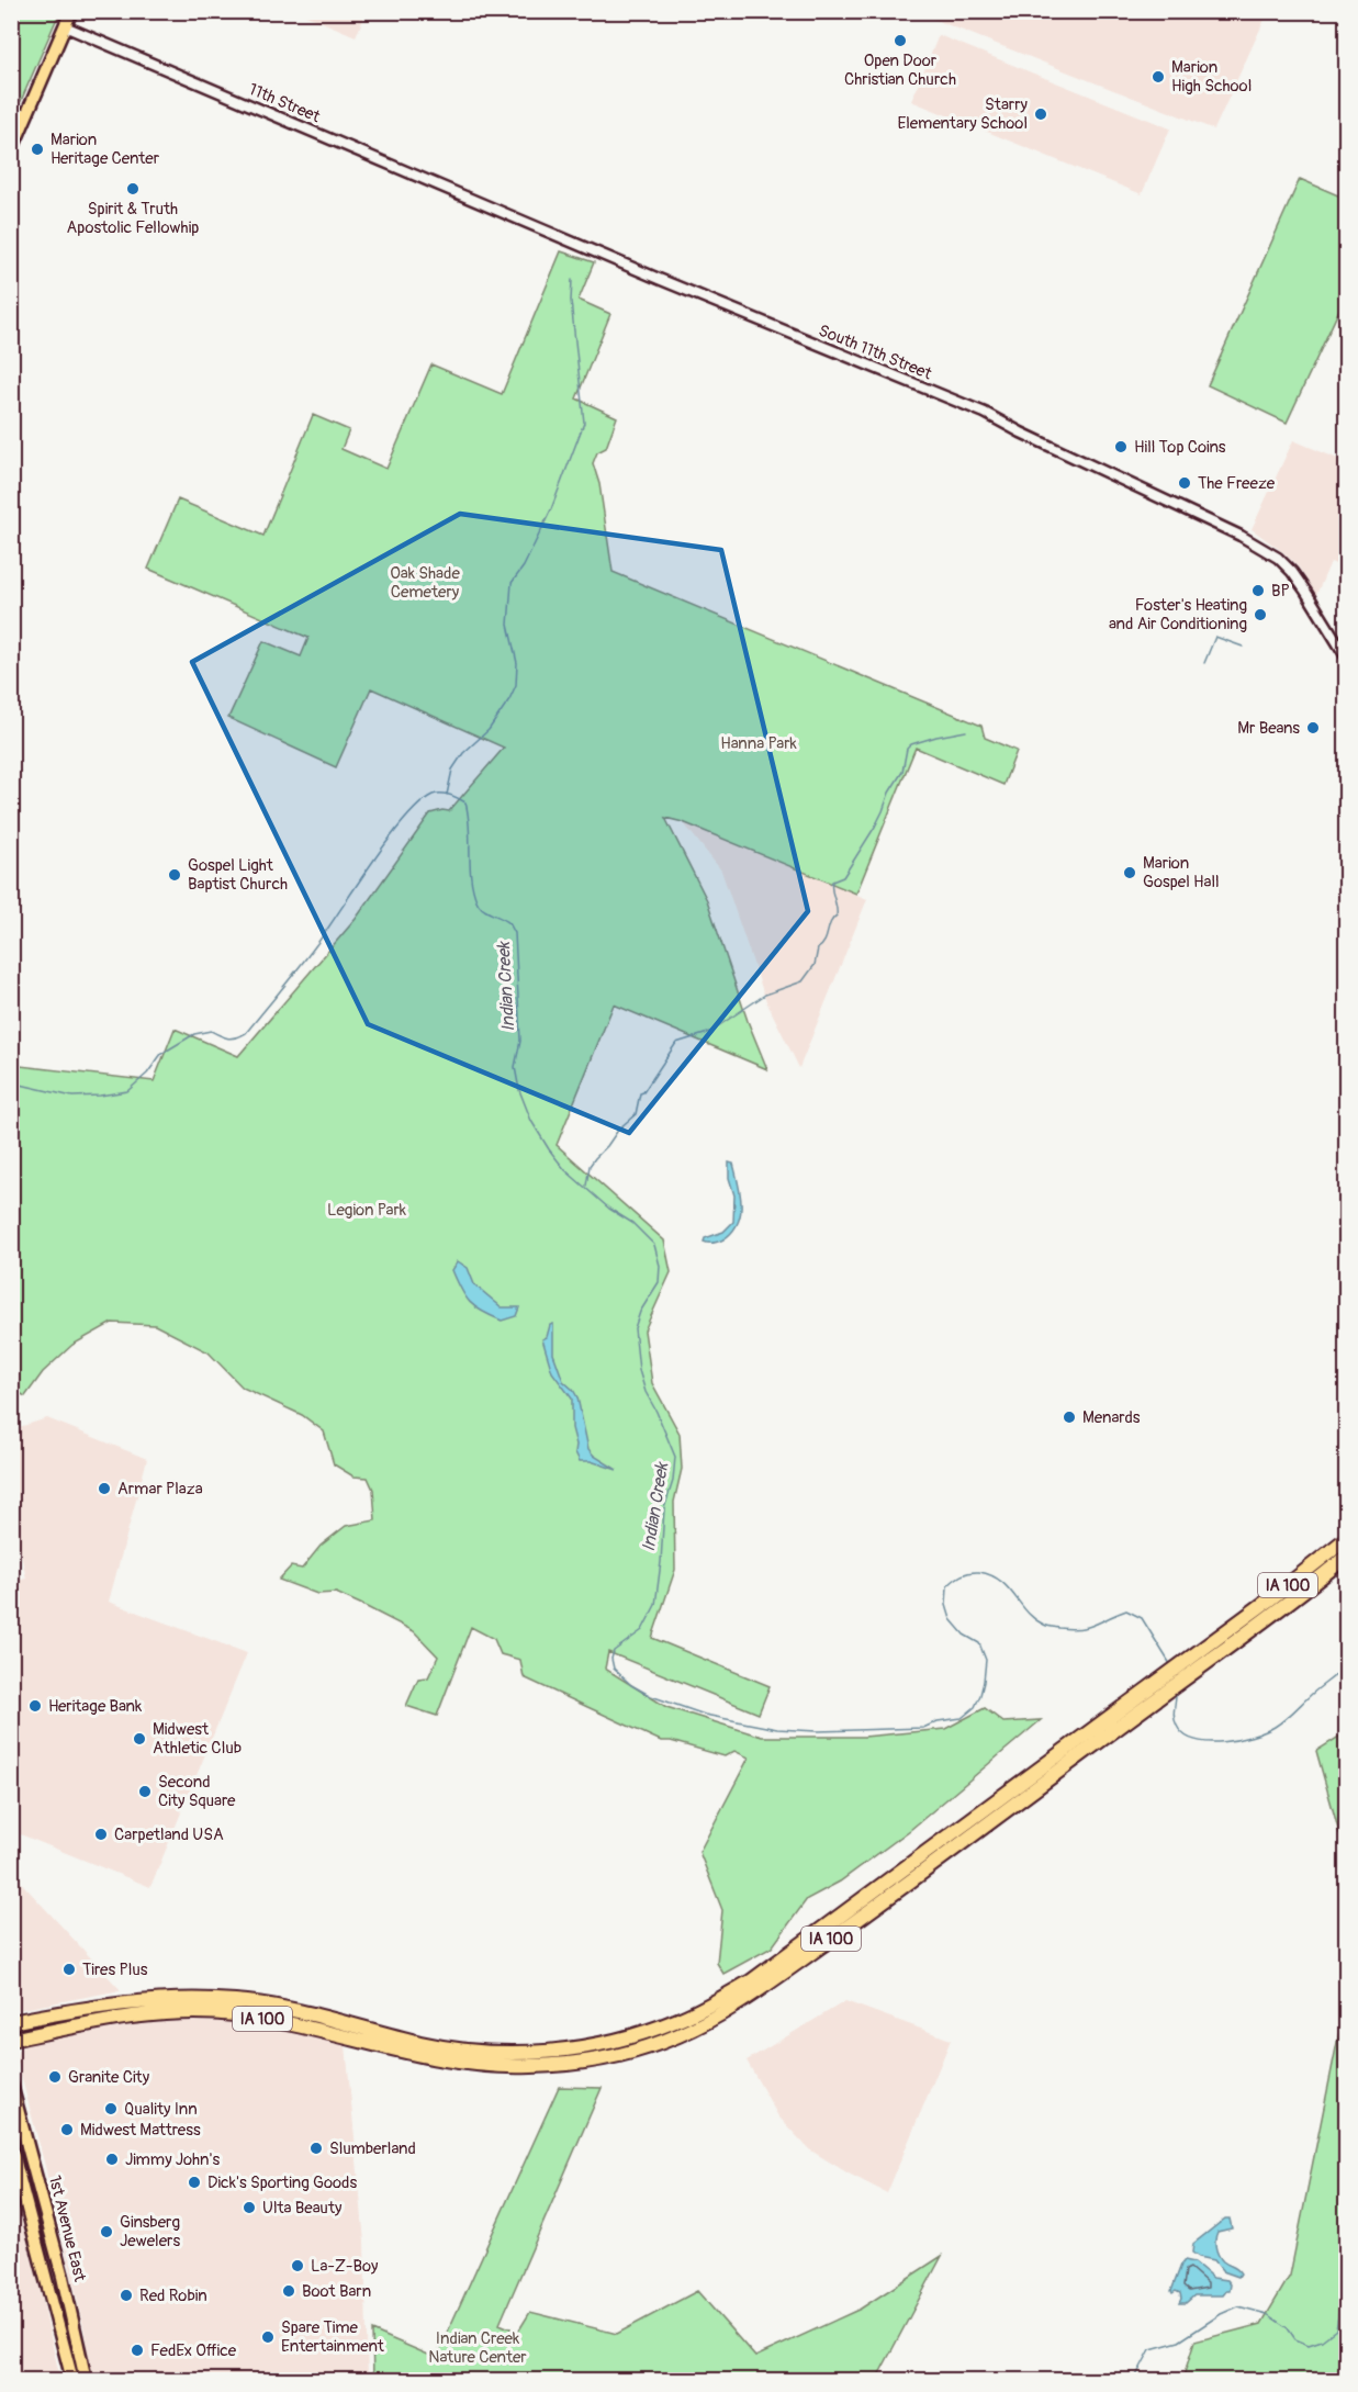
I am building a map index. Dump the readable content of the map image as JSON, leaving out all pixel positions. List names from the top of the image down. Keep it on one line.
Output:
{"streets":{"highway":["IA 100"],"main road":["1st Avenue East"],"street":["11th Street","South 11th Street"]},"crossings":[["11th Street","South 11th Street"]],"water":["Indian Creek"],"parks":["Oak Shade Cemetery","Hanna Park","Legion Park","Indian Creek Nature Center"],"places":["Open Door Christian Church","Marion High School","Starry Elementary School","Marion Heritage Center","Spirit & Truth Apostolic Fellowhip","Hill Top Coins","The Freeze","BP","Foster's Heating and Air Conditioning","Mr Beans","Marion Gospel Hall","Gospel Light Baptist Church","Menards","Armar Plaza","Heritage Bank","Midwest Athletic Club","Second City Square","Carpetland USA","Tires Plus","Granite City","Quality Inn","Midwest Mattress","Slumberland","Jimmy John's","Dick's Sporting Goods","Ulta Beauty","Ginsberg Jewelers","La-Z-Boy","Boot Barn","Red Robin","Spare Time Entertainment","FedEx Office"]}
